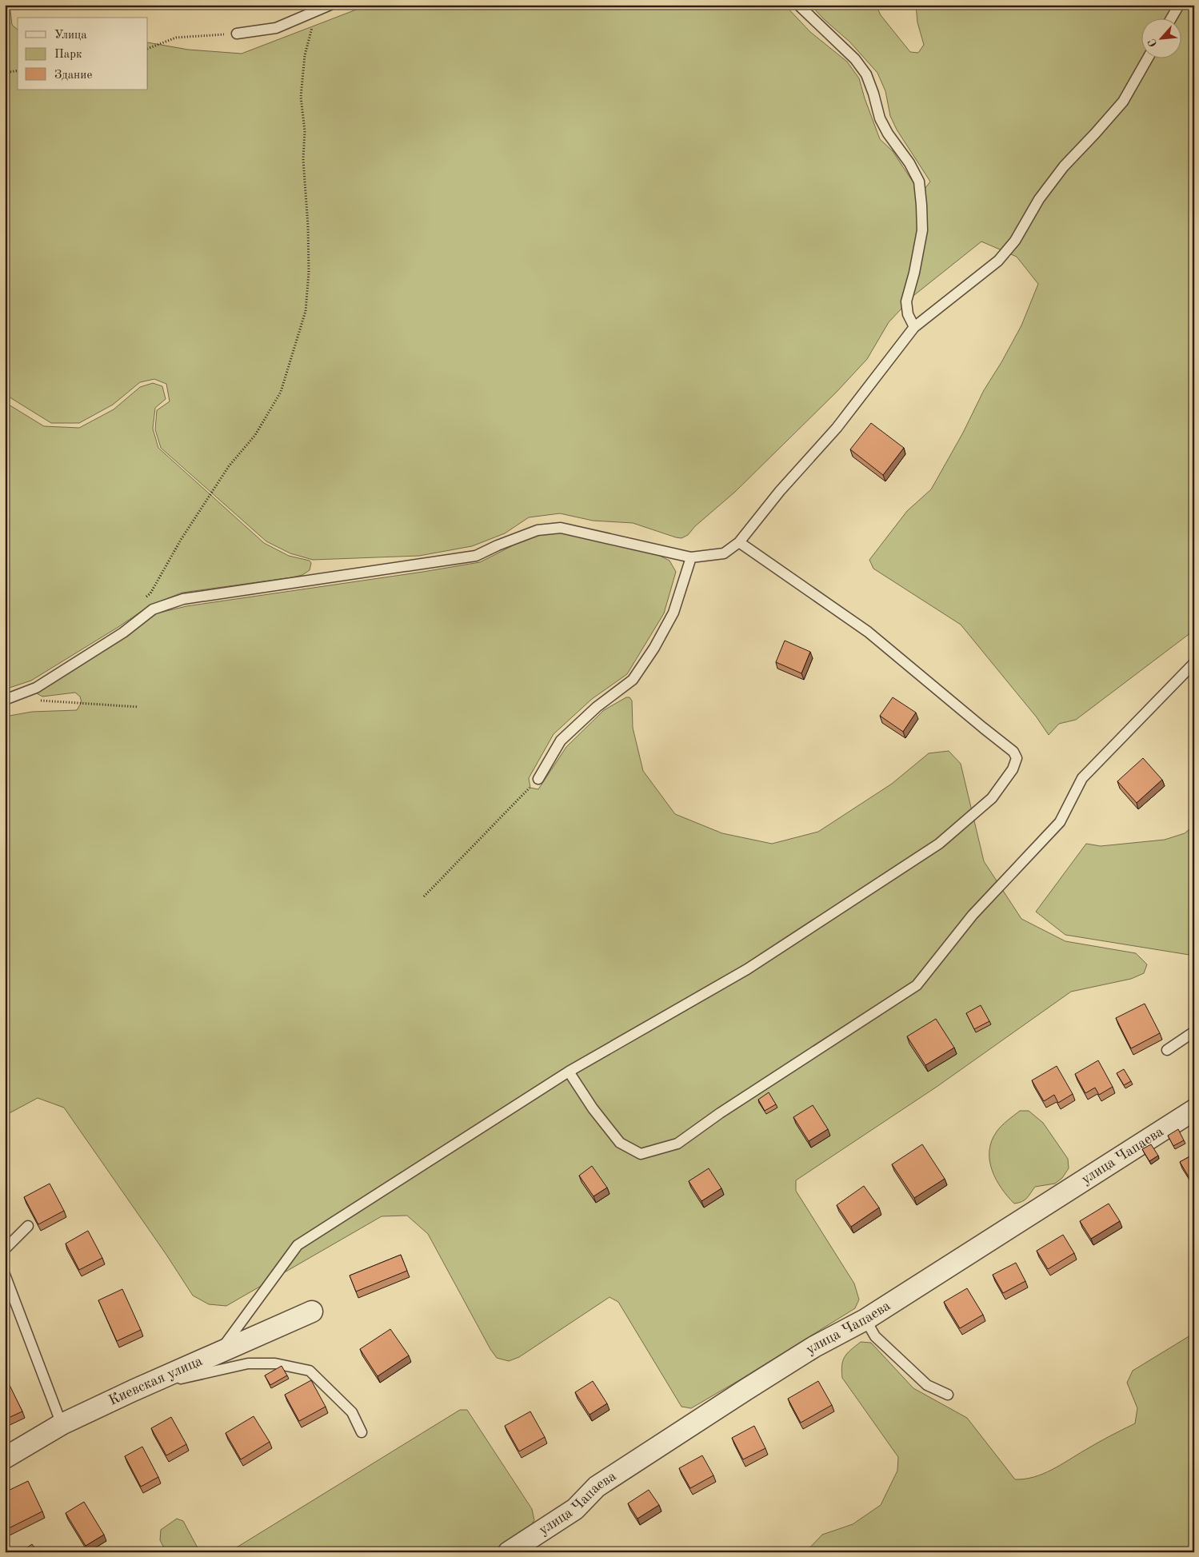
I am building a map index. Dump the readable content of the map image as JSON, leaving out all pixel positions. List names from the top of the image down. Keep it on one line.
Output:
{"streets":{"street":["улица Чапаева","Киевская улица"]},"legend":["Улица","Парк","Здание"],"north":"bottom left"}
